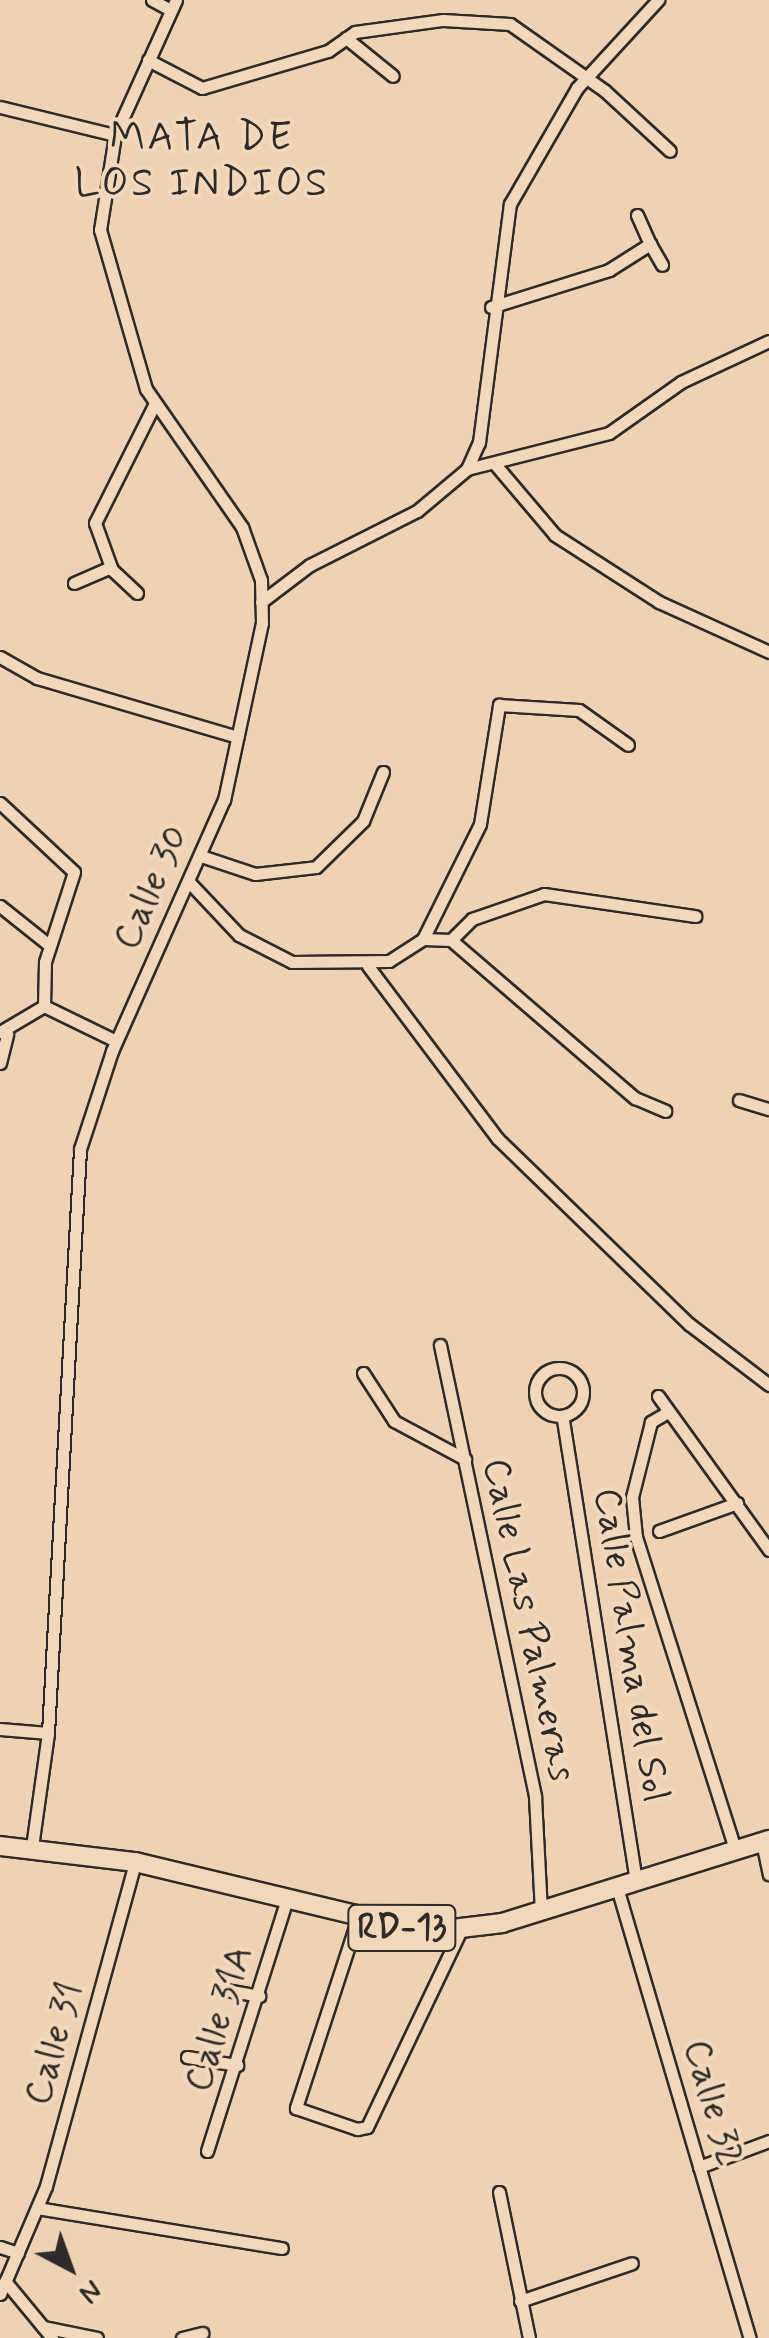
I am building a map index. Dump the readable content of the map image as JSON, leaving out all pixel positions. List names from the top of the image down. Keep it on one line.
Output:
{"streets":{"main road":["RD-13"],"street":["Calle 30","Calle Las Palmeras","Calle Palma del Sol","Calle 31A","Calle 31","Calle 32"]},"crossings":[["Calle 30","RD-13"],["Calle Las Palmeras","RD-13"],["Calle Palma del Sol","RD-13"],["RD-13","Calle 31A"],["RD-13","Calle 31"],["RD-13","Calle 32"]],"districts":["MATA DE LOS INDIOS"],"north":"bottom right"}
